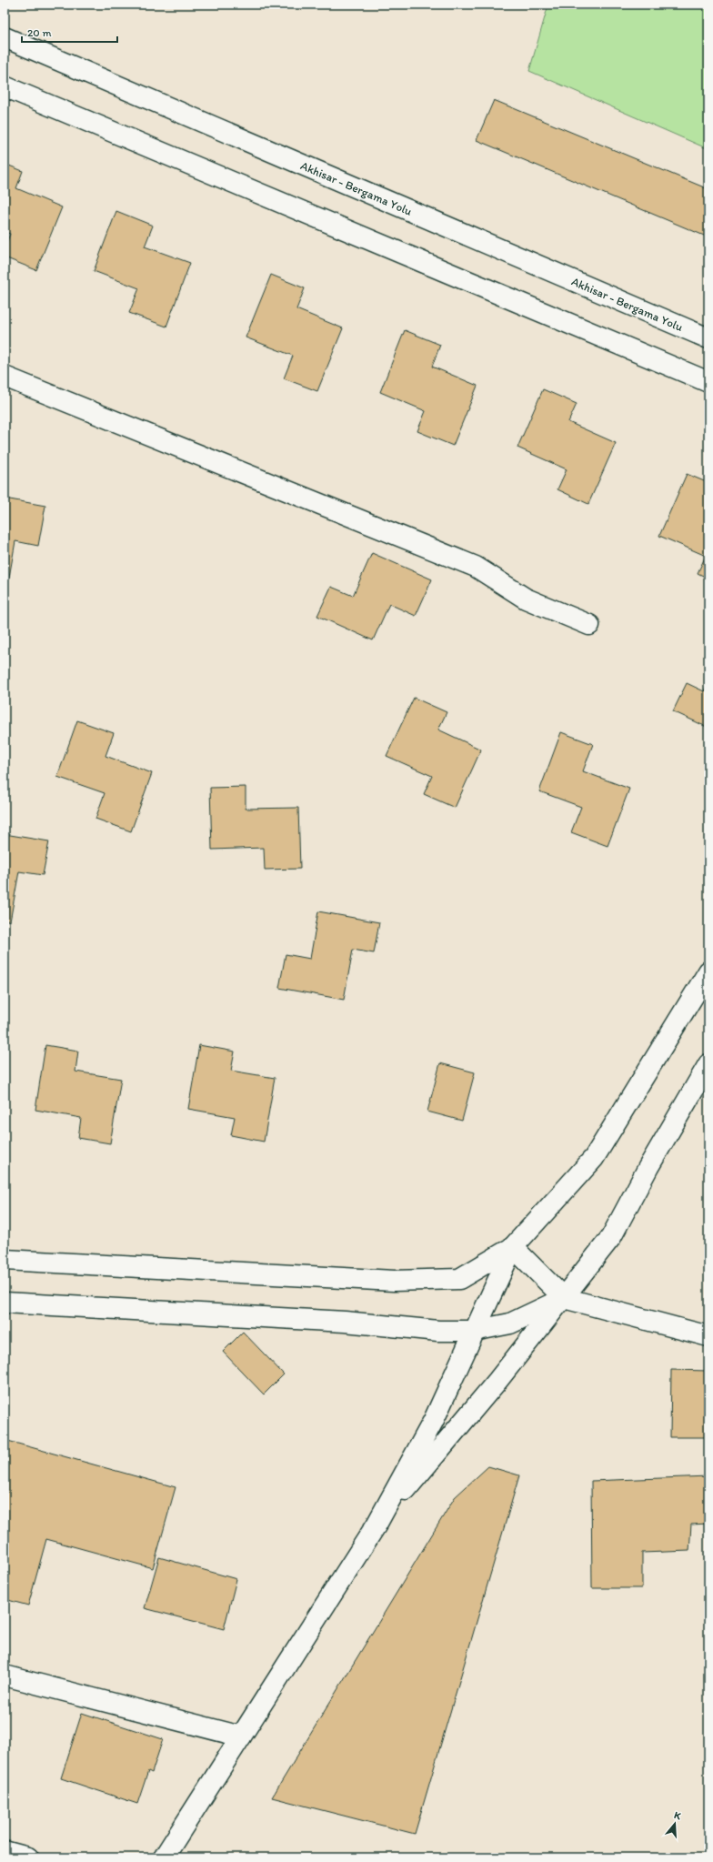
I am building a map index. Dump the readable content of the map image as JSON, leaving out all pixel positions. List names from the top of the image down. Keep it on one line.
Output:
{"streets":{"main road":["Akhisar - Bergama Yolu"]},"scale_bar":"20 m","north":"top"}
